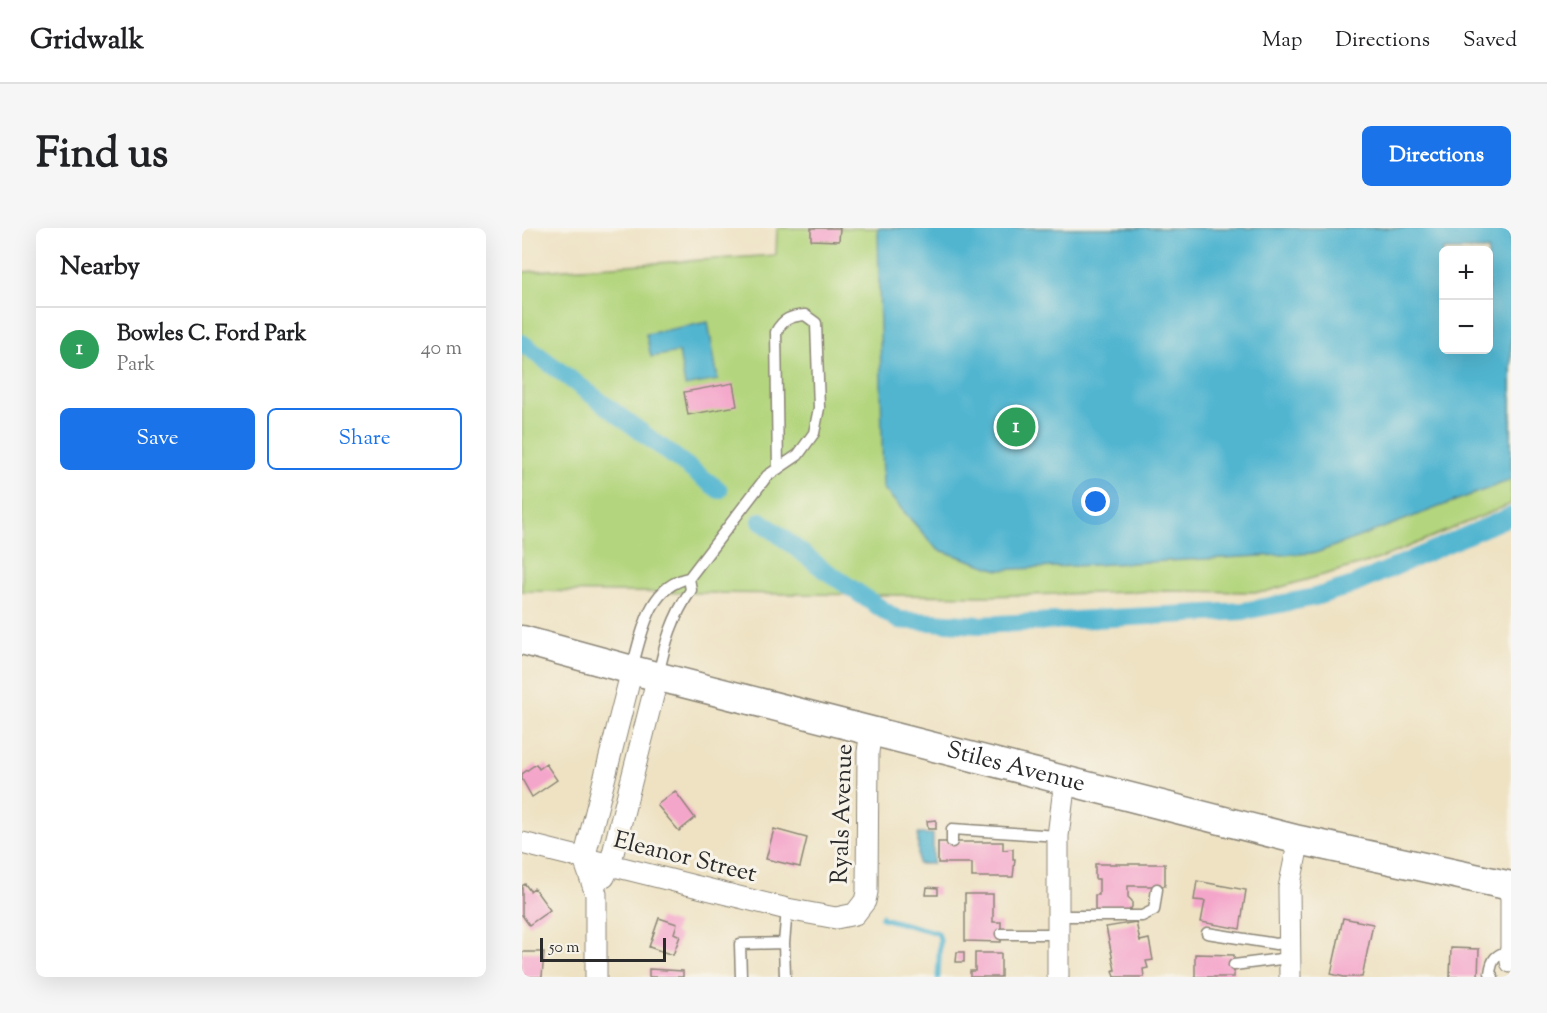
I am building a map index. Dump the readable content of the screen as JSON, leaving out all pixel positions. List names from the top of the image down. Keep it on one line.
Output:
{"streets":{"street":["Stiles Avenue","Ryals Avenue","Eleanor Street"]},"crossings":[["Stiles Avenue","Ryals Avenue"],["Ryals Avenue","Eleanor Street"]],"scale_bar":"50 m","page":{"header":"Gridwalk","nav":["Map","Directions","Saved"],"title":"Find us","buttons":["Directions",["Save","Share"]],"heading":"Nearby","map_buttons":["+","−"],"list":[{"mark":"1","name":"Bowles C. Ford Park","note":"Park","value":"40 m"}],"pins":"1","scale":"50 m"}}
